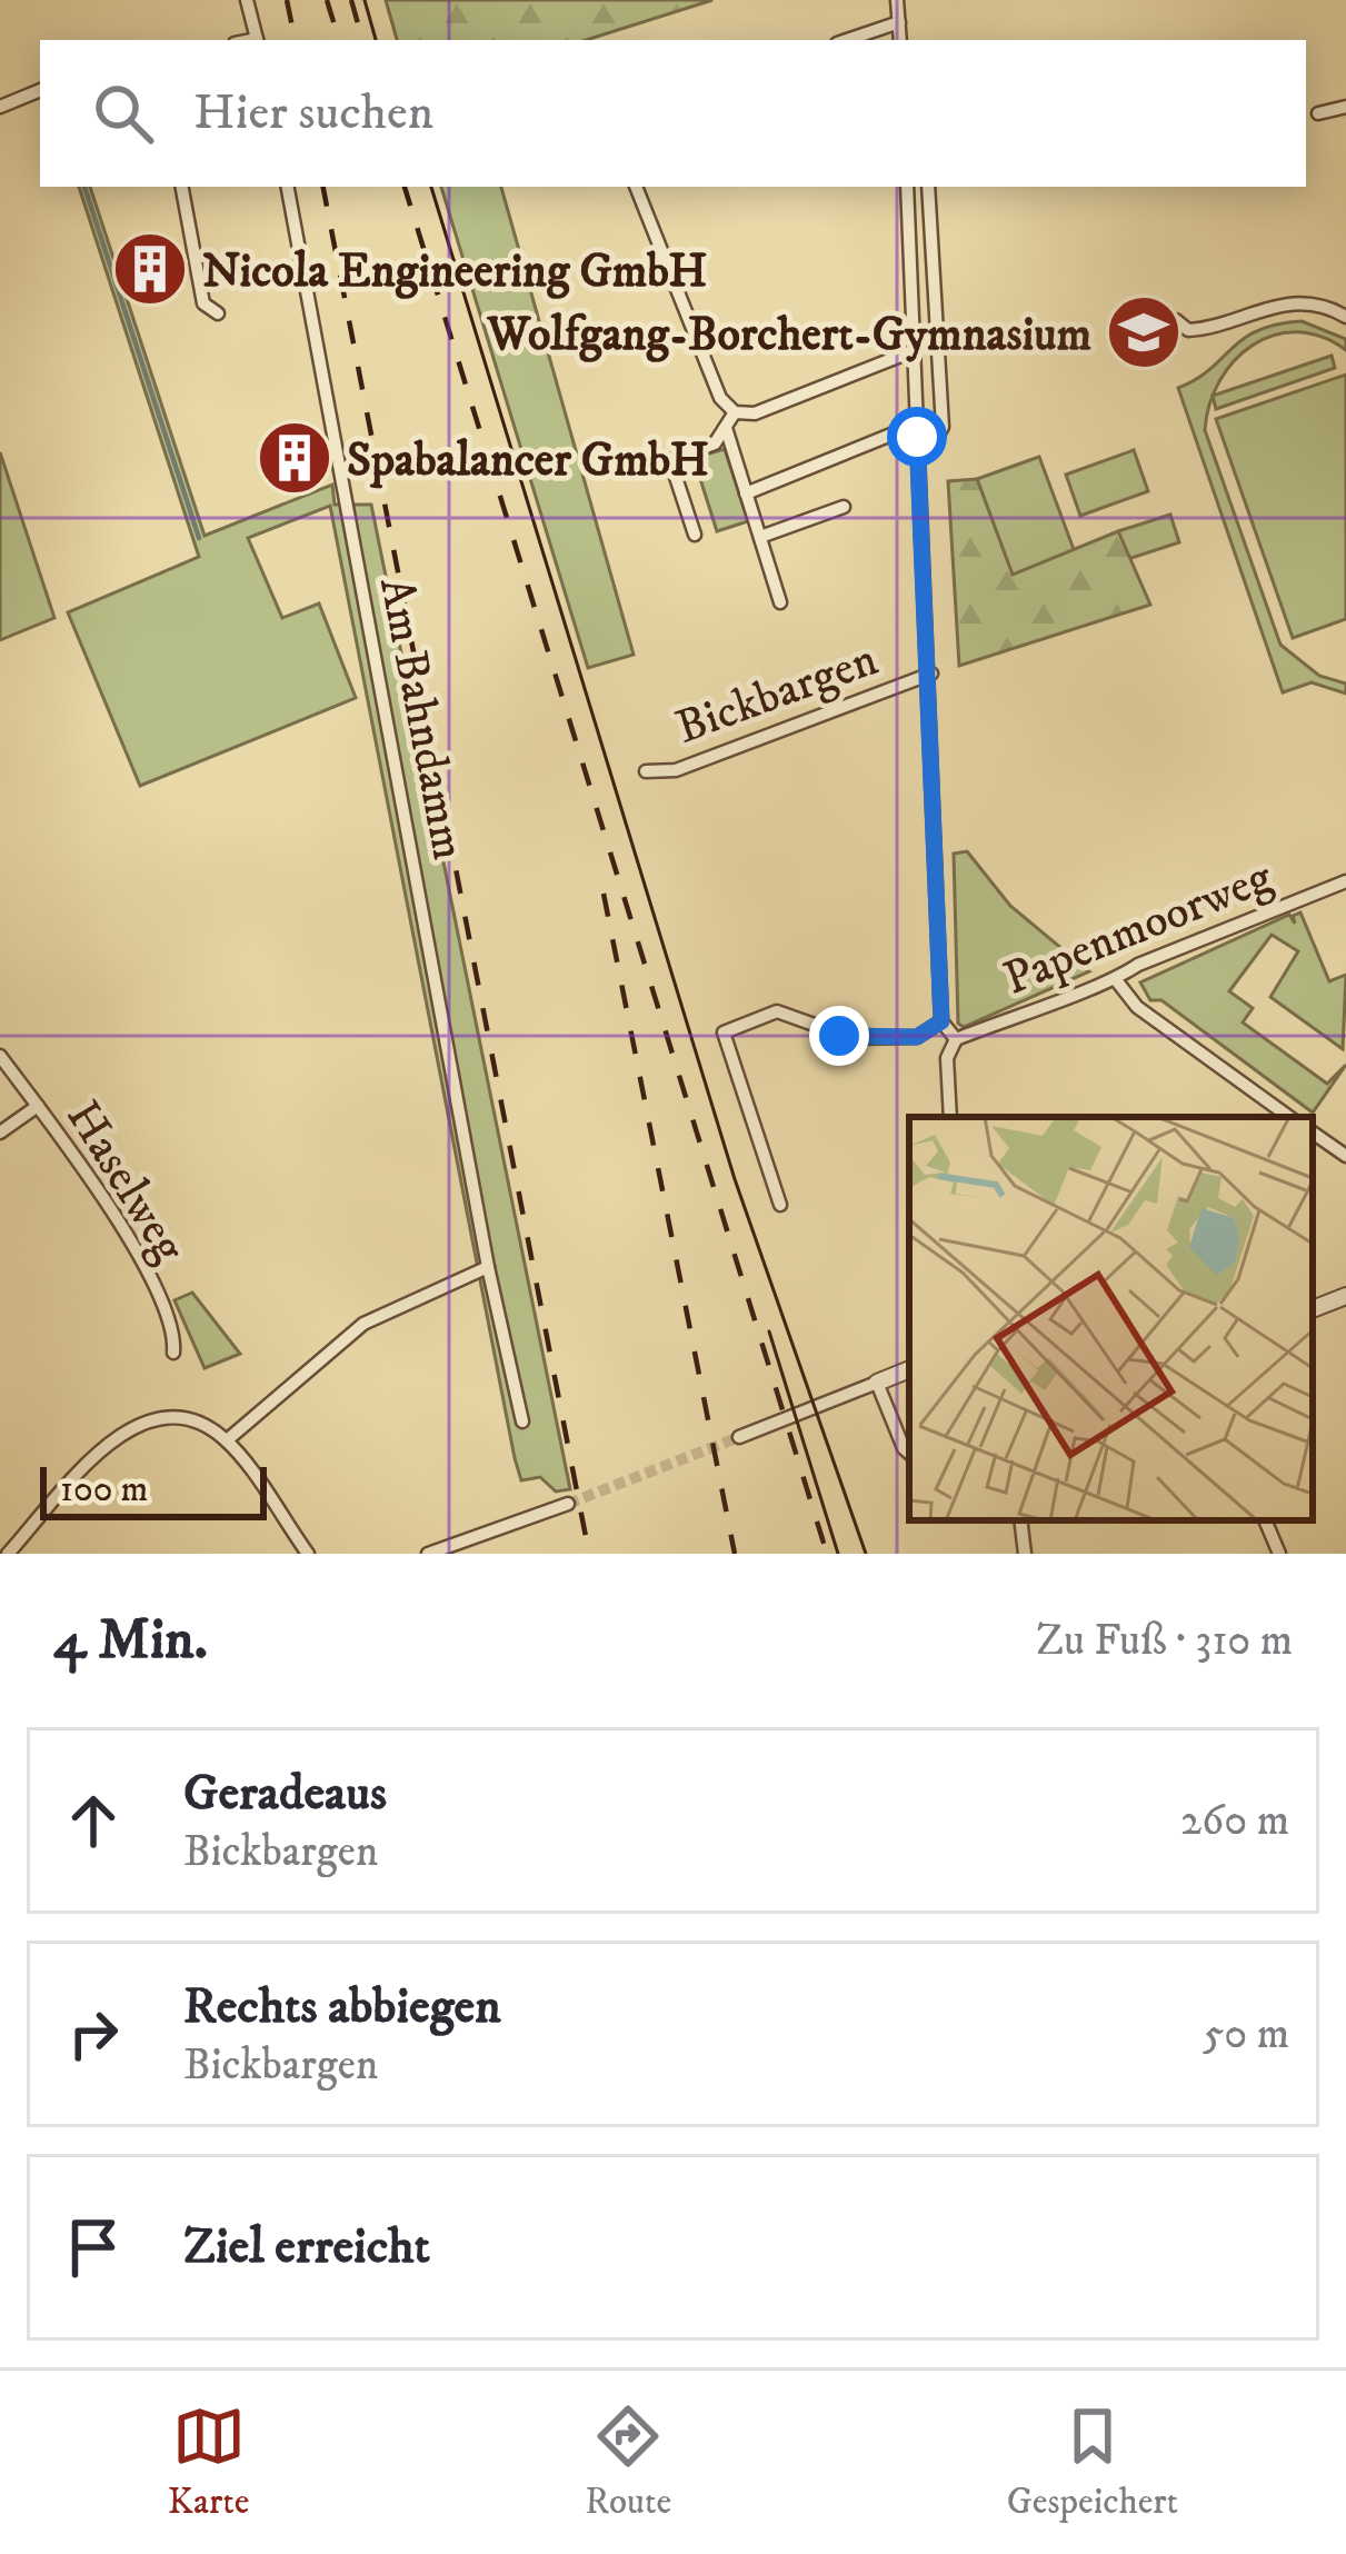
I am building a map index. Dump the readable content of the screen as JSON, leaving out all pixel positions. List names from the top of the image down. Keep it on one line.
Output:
{"streets":{"street":["Bickbargen","Am Bahndamm","Papenmoorweg","Haselweg"]},"places":{"building":["Nicola Engineering GmbH","Spabalancer GmbH"],"school or university":["Wolfgang-Borchert-Gymnasium"]},"scale_bar":"100 m","page":{"search":"Hier suchen","scale":"100 m","heading":["4 Min.","Zu Fuß · 310 m"],"list":[["Geradeaus","Bickbargen","260 m"],["Rechts abbiegen","Bickbargen","50 m"],"Ziel erreicht"],"nav":["Karte","Route","Gespeichert"]}}
